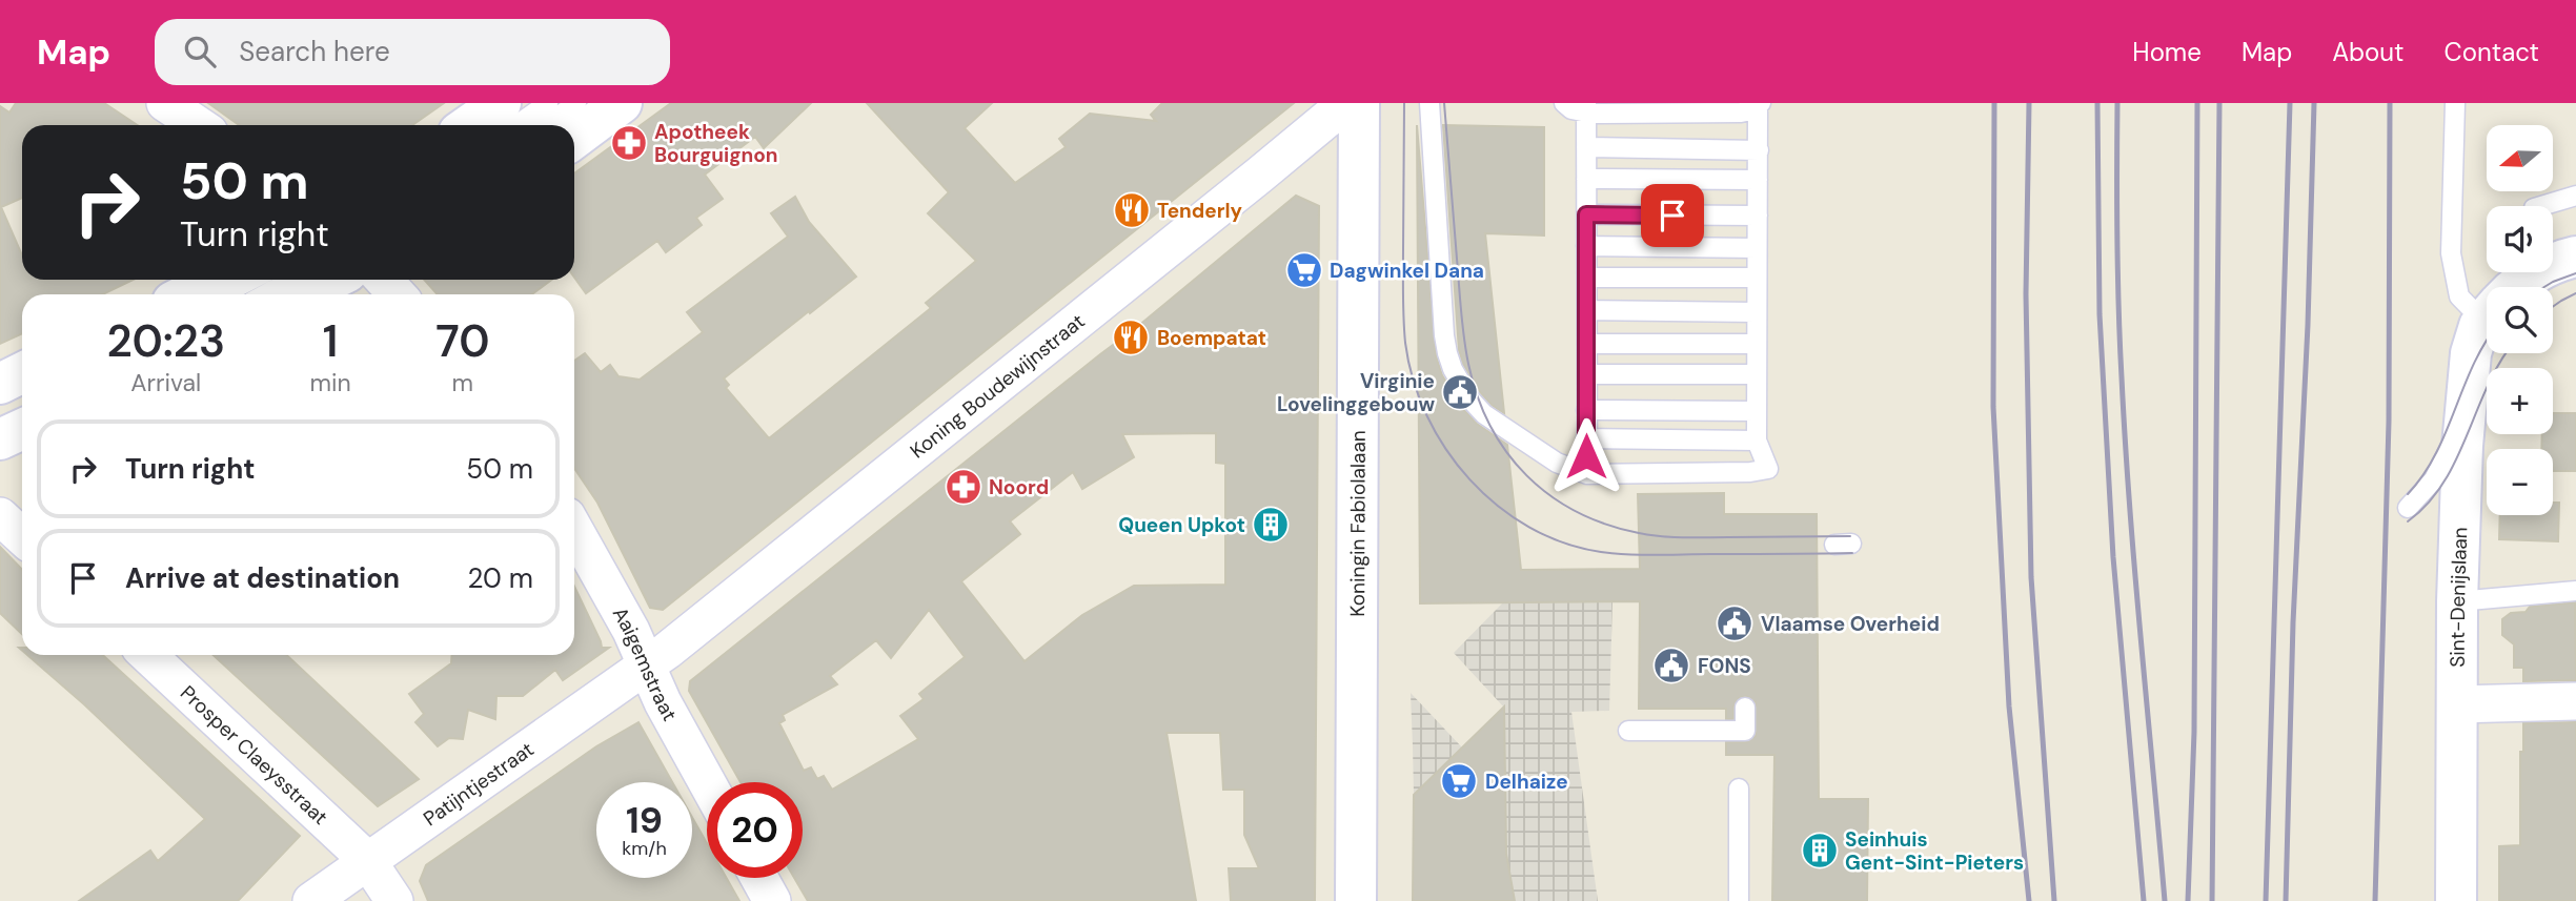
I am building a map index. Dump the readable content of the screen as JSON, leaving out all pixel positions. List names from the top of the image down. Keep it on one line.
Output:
{"streets":{"street":["Koning Boudewijnstraat","Koningin Fabiolalaan","Sint-Denijslaan","Aaigemstraat","Prosper Claeysstraat","Patijntjestraat"]},"crossings":[["Koning Boudewijnstraat","Aaigemstraat"],["Koning Boudewijnstraat","Patijntjestraat"],["Aaigemstraat","Patijntjestraat"],["Prosper Claeysstraat","Patijntjestraat"]],"places":{"pharmacy":["Apotheek Bourguignon","Noord"],"restaurant":["Tenderly","Boempatat"],"supermarket":["Dagwinkel Dana","Delhaize"],"public building":["Virginie Lovelinggebouw","Vlaamse Overheid","FONS"],"building":["Queen Upkot","Seinhuis Gent-Sint-Pieters"]},"north":"left","page":{"header":"Map","search":"Search here","nav":["Home","Map","About","Contact"],"map_buttons":["+","−"],"turn":["50 m","Turn right"],"eta":["20:23","Arrival","1","min","70","m"],"list":[{"name":"Turn right","value":"50 m"},{"name":"Arrive at destination","value":"20 m"}],"speed":"19 km/h","limit":"20"}}
